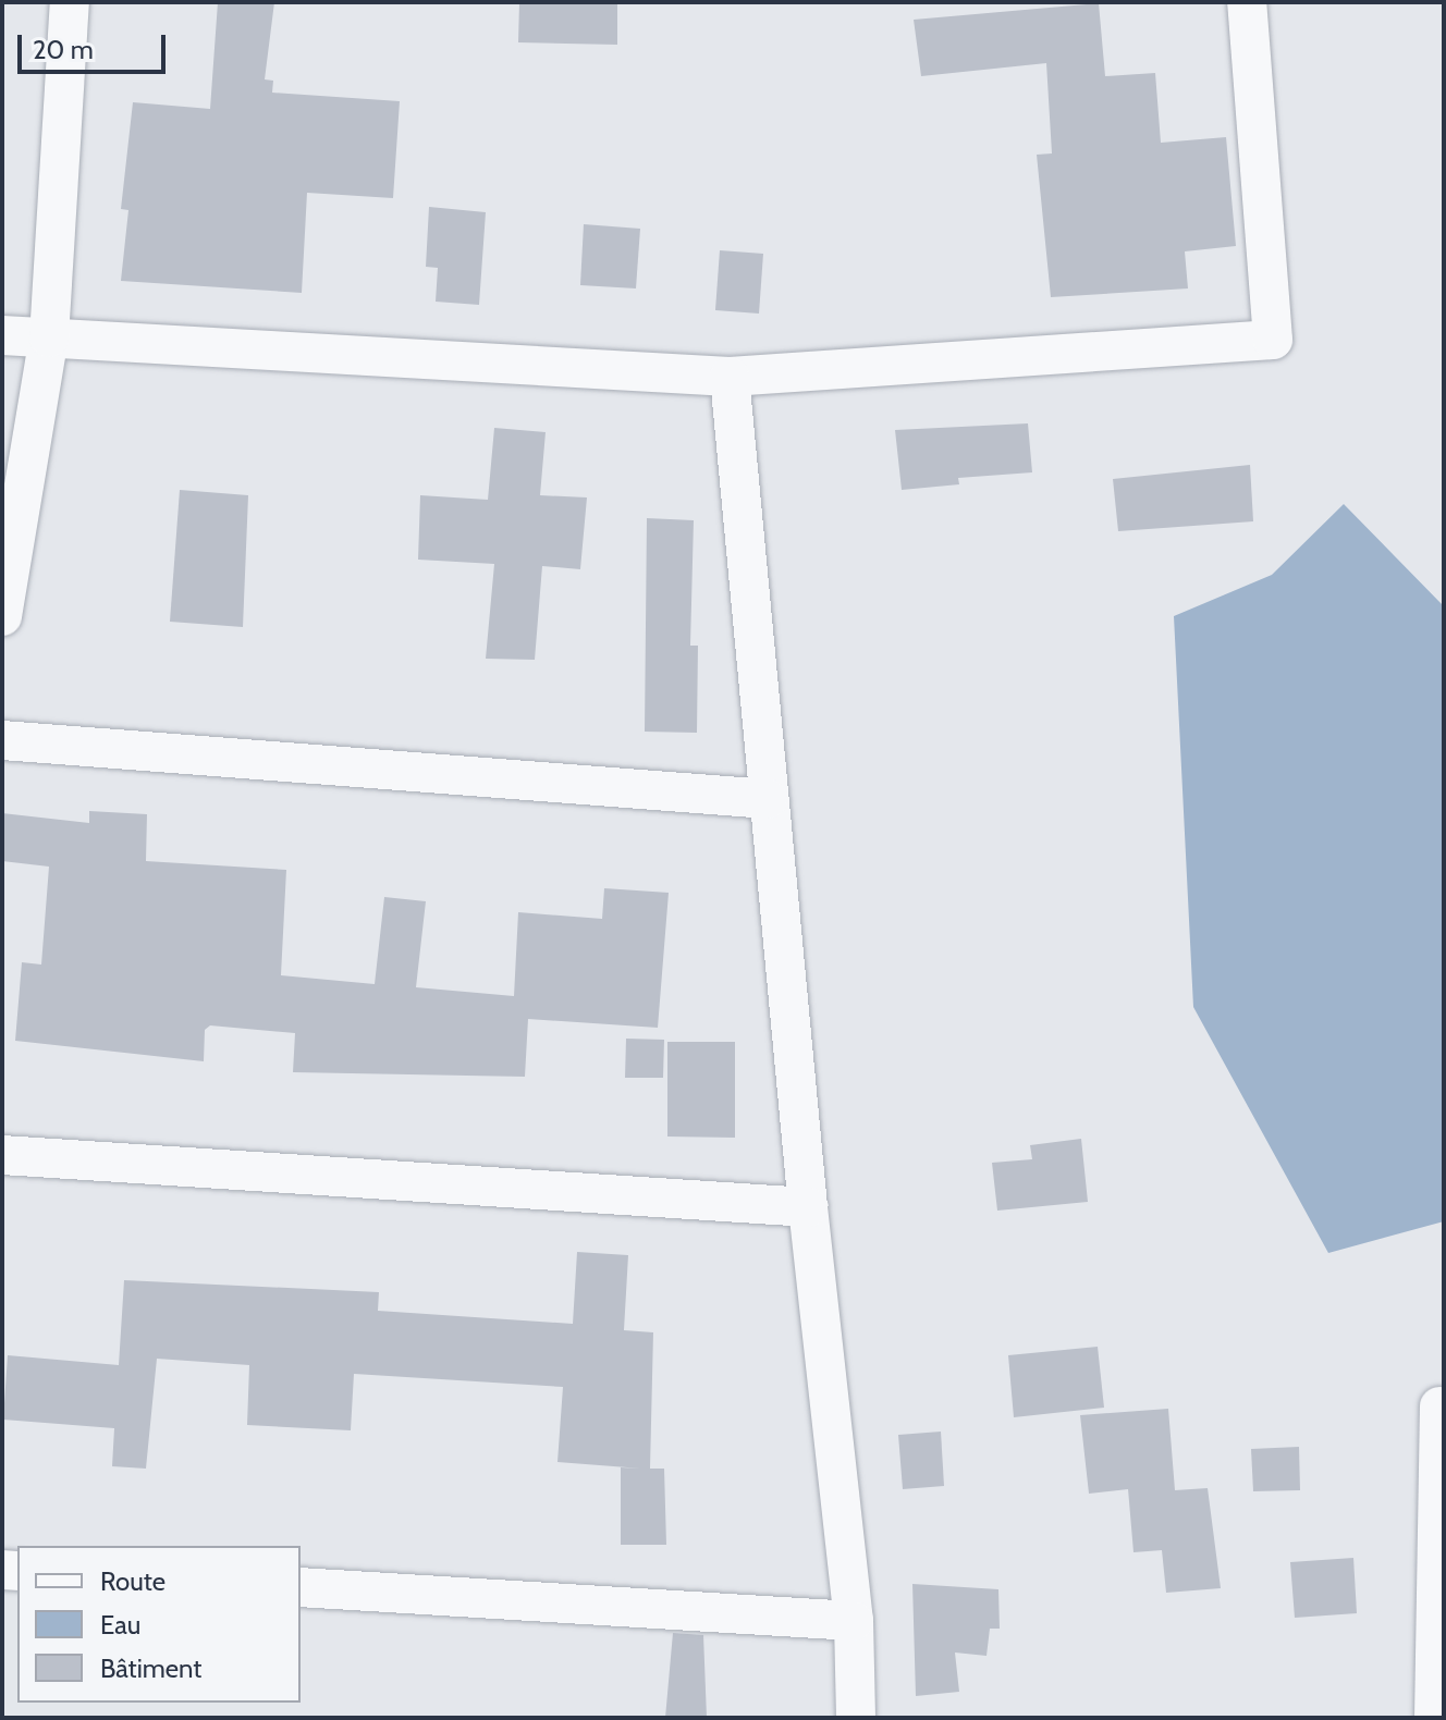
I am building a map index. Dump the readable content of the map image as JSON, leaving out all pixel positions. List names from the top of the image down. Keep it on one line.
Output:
{"legend":["Route","Eau","Bâtiment"],"scale_bar":"20 m"}
